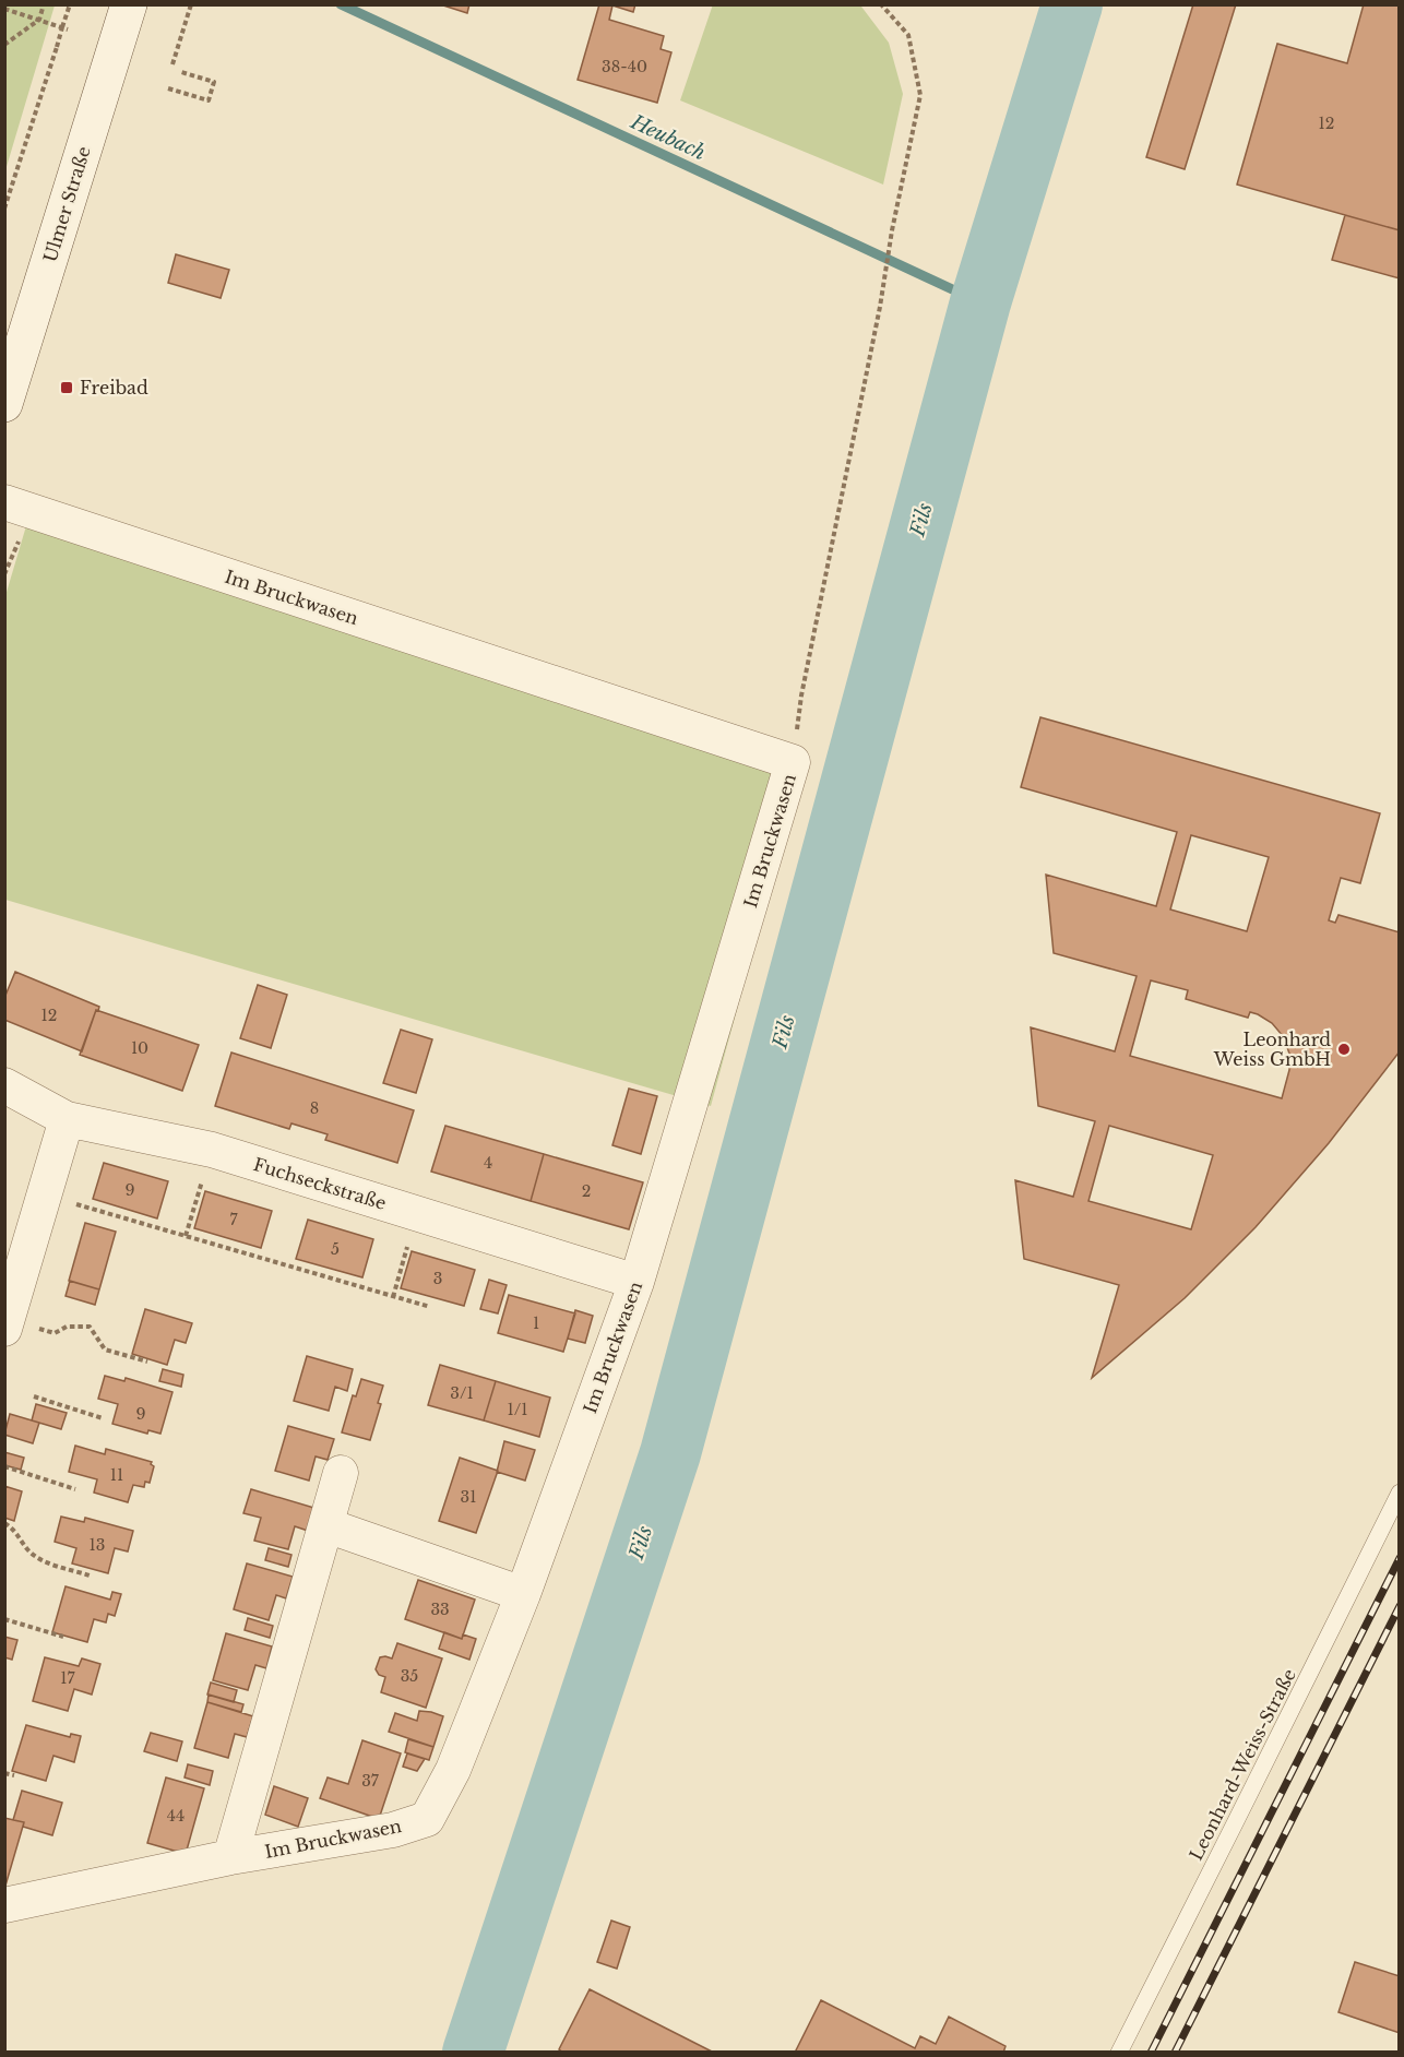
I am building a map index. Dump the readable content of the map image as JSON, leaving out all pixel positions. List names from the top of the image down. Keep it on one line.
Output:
{"streets":{"main road":["Ulmer Straße"],"street":["Im Bruckwasen","Fuchseckstraße"],"lane":["Leonhard-Weiss-Straße"]},"crossings":[["Im Bruckwasen","Fuchseckstraße"]],"water":["Heubach","Fils"],"places":{"transit":["Freibad"],"other":["Leonhard Weiss GmbH"]},"house_numbers":["38-40","12","12","10","8","4","9","2","7","5","3","1","3/1","1/1","9","11","31","13","33","35","17","37","44"]}
